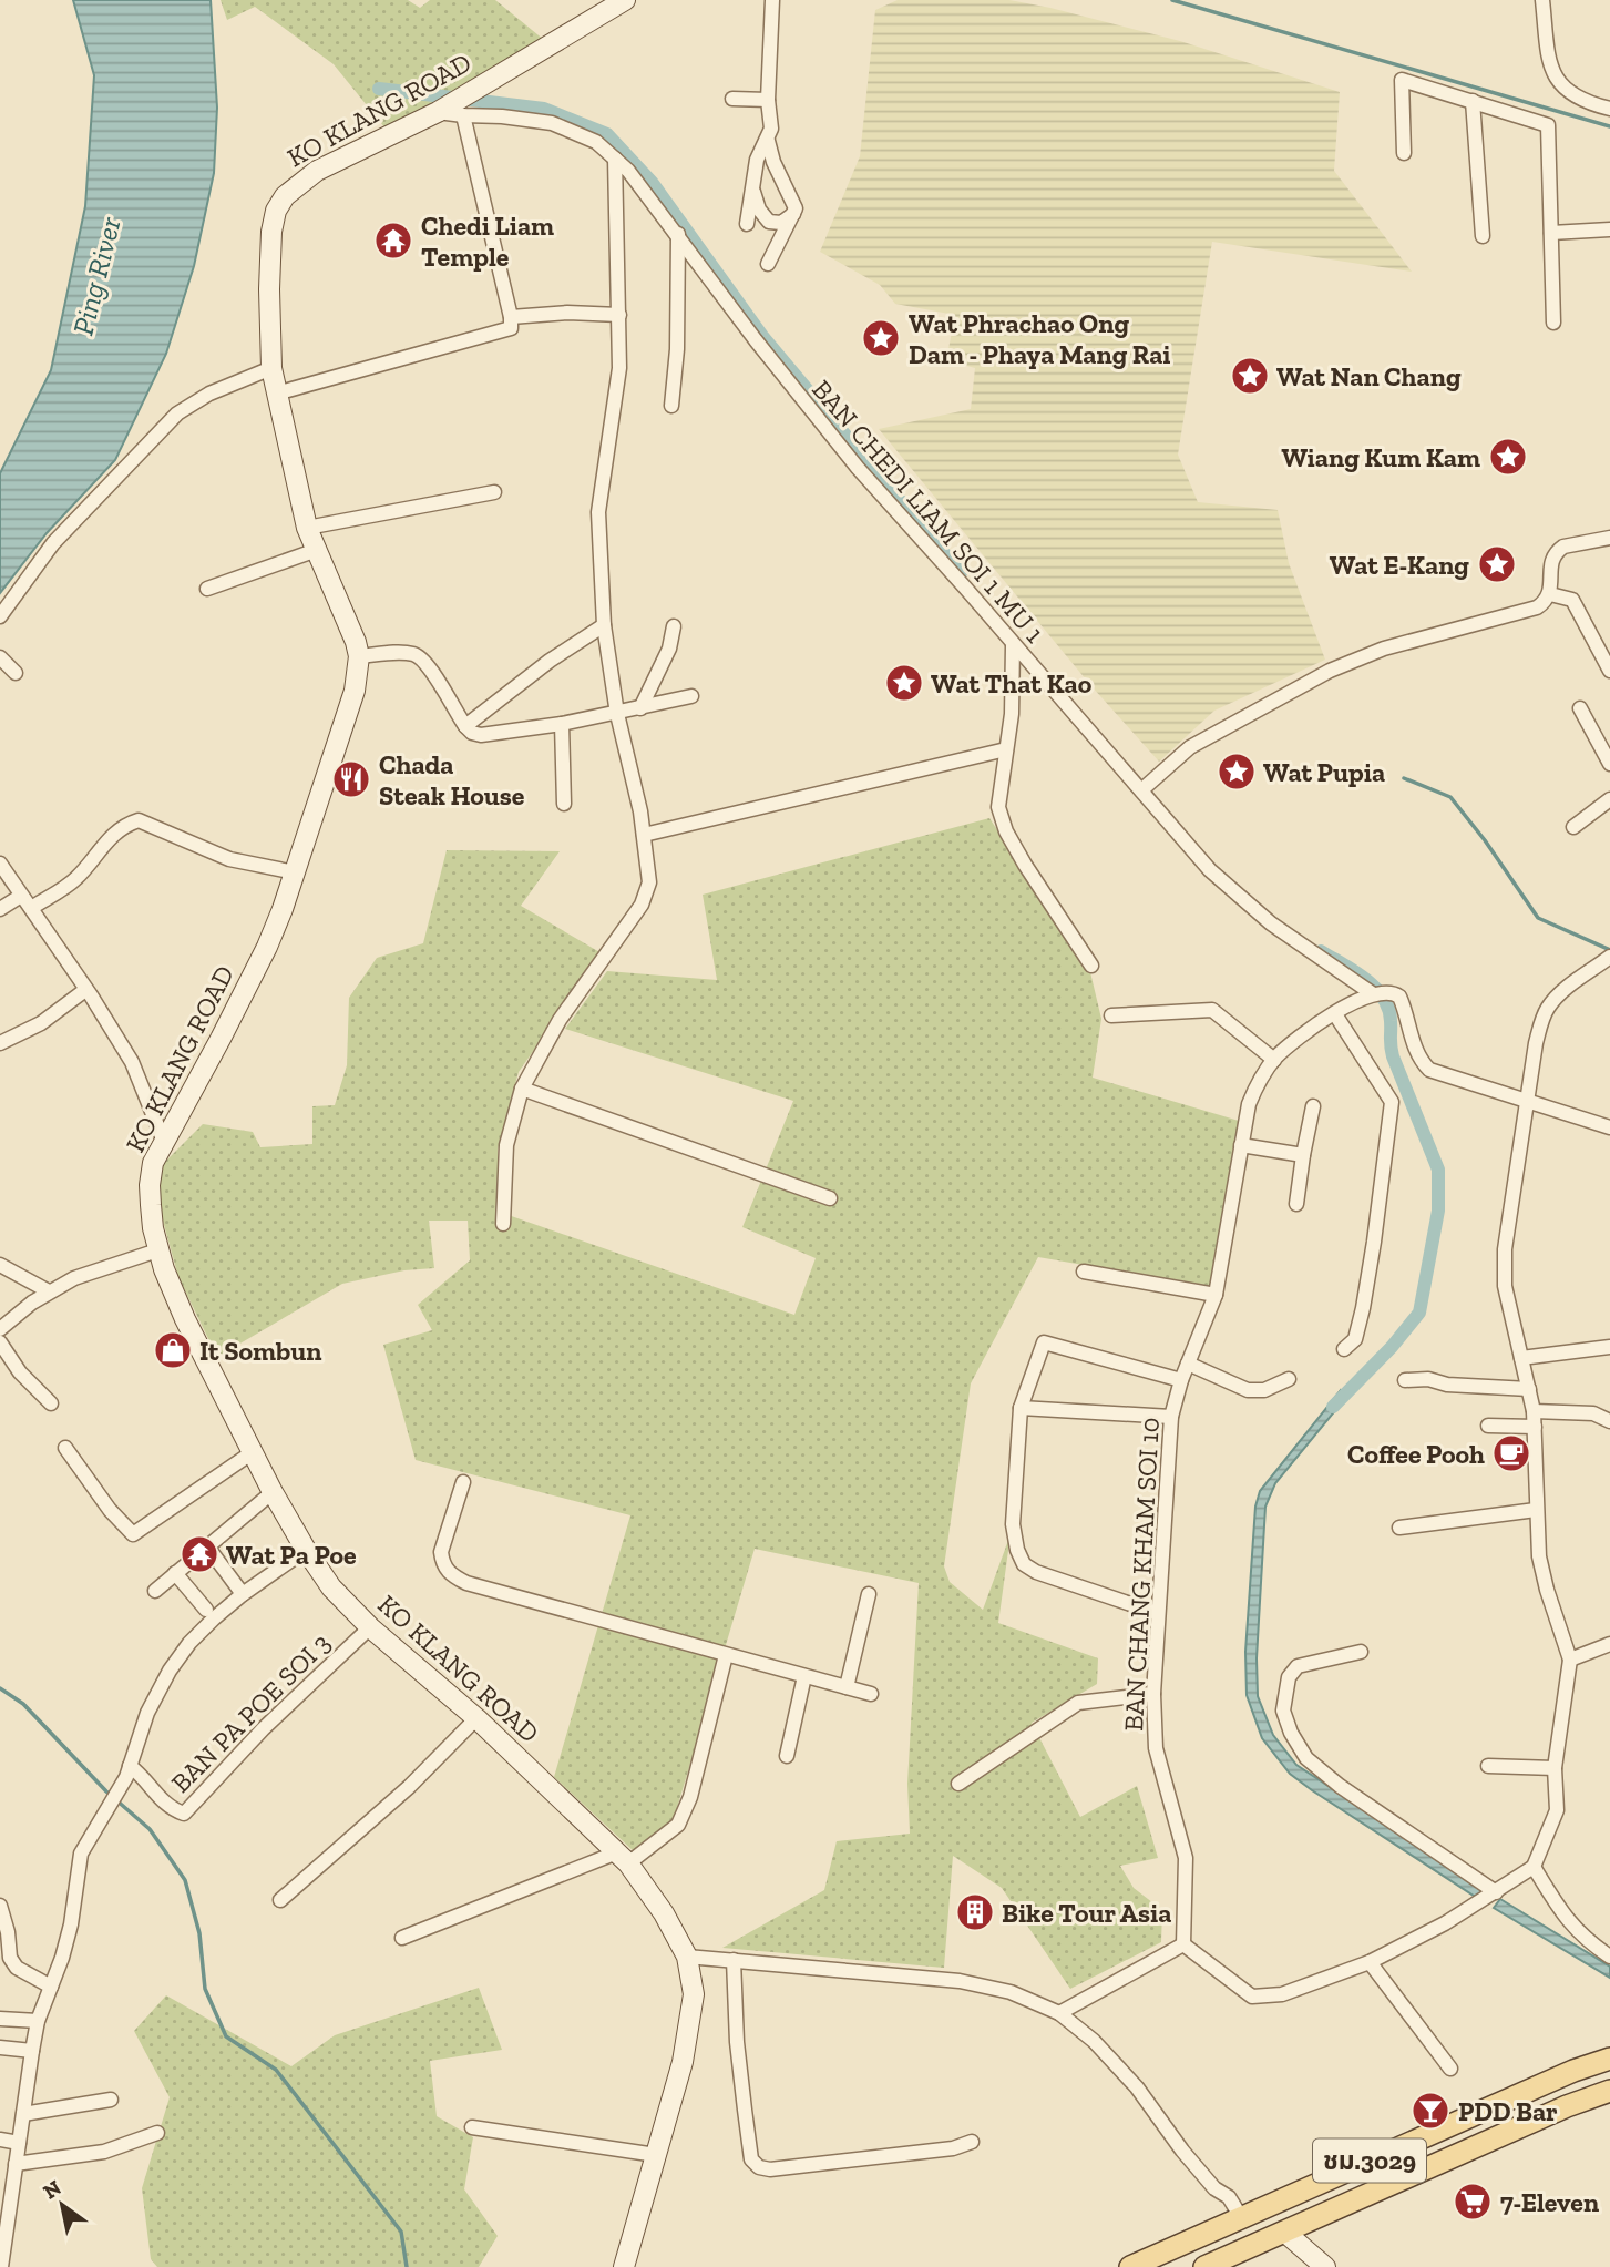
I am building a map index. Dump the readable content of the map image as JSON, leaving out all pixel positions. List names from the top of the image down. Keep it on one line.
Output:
{"streets":{"main road":["ชม.3029"],"street":["KO KLANG ROAD","BAN CHEDI LIAM SOI 1 MU 1","BAN CHANG KHAM SOI 10","BAN PA POE SOI 3"]},"crossings":[["KO KLANG ROAD","BAN CHEDI LIAM SOI 1 MU 1"],["KO KLANG ROAD","BAN PA POE SOI 3"],["BAN CHEDI LIAM SOI 1 MU 1","BAN CHANG KHAM SOI 10"]],"water":["Ping River"],"places":{"temple":["Chedi Liam Temple","Wat Pa Poe"],"place":["Wat Phrachao Ong Dam - Phaya Mang Rai","Wat Nan Chang","Wiang Kum Kam","Wat E-Kang","Wat That Kao","Wat Pupia"],"restaurant":["Chada Steak House"],"shop":["It Sombun"],"cafe":["Coffee Pooh"],"building":["Bike Tour Asia"],"bar":["PDD Bar"],"supermarket":["7-Eleven"]},"north":"top left"}
